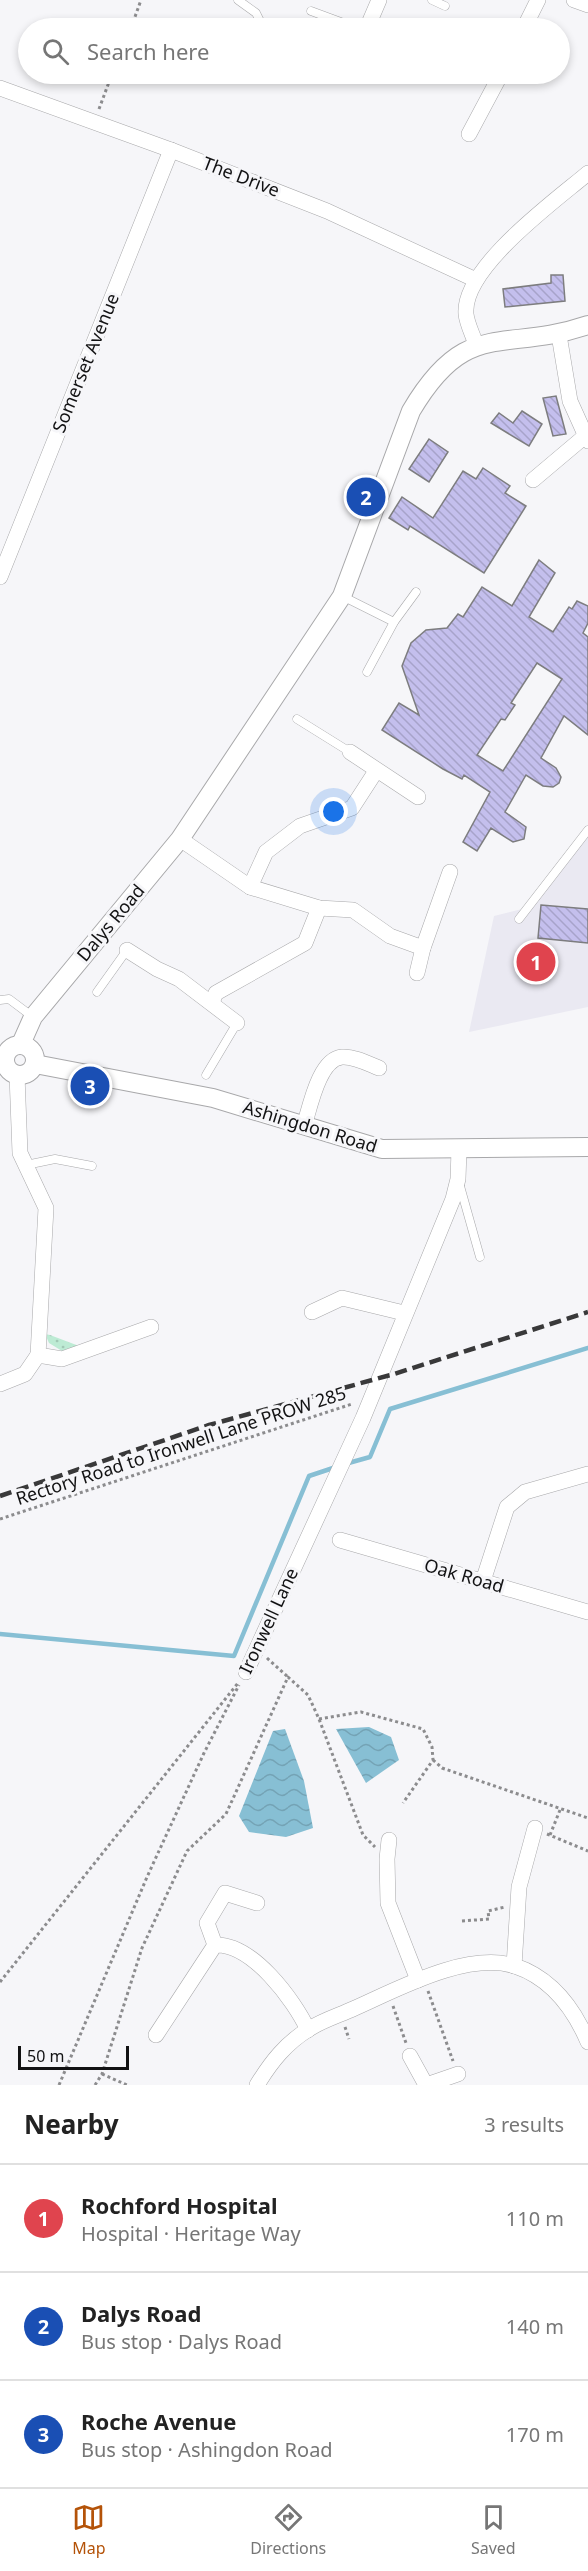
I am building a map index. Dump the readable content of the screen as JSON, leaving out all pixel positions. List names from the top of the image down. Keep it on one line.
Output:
{"streets":{"street":["The Drive","Somerset Avenue","Dalys Road","Ashingdon Road","Oak Road","Ironwell Lane"],"path":["Rectory Road to Ironwell Lane PROW 285"]},"crossings":[["The Drive","Somerset Avenue"],["Dalys Road","Ashingdon Road"],["Ashingdon Road","Ironwell Lane"],["Rectory Road to Ironwell Lane PROW 285","Ironwell Lane"]],"scale_bar":"50 m","page":{"search":"Search here","pins":["2","1","3"],"scale":"50 m","heading":["Nearby","3 results"],"list":[{"mark":"1","name":"Rochford Hospital","note":"Hospital · Heritage Way","value":"110 m"},{"mark":"2","name":"Dalys Road","note":"Bus stop · Dalys Road","value":"140 m"},{"mark":"3","name":"Roche Avenue","note":"Bus stop · Ashingdon Road","value":"170 m"}],"nav":["Map","Directions","Saved"]}}
